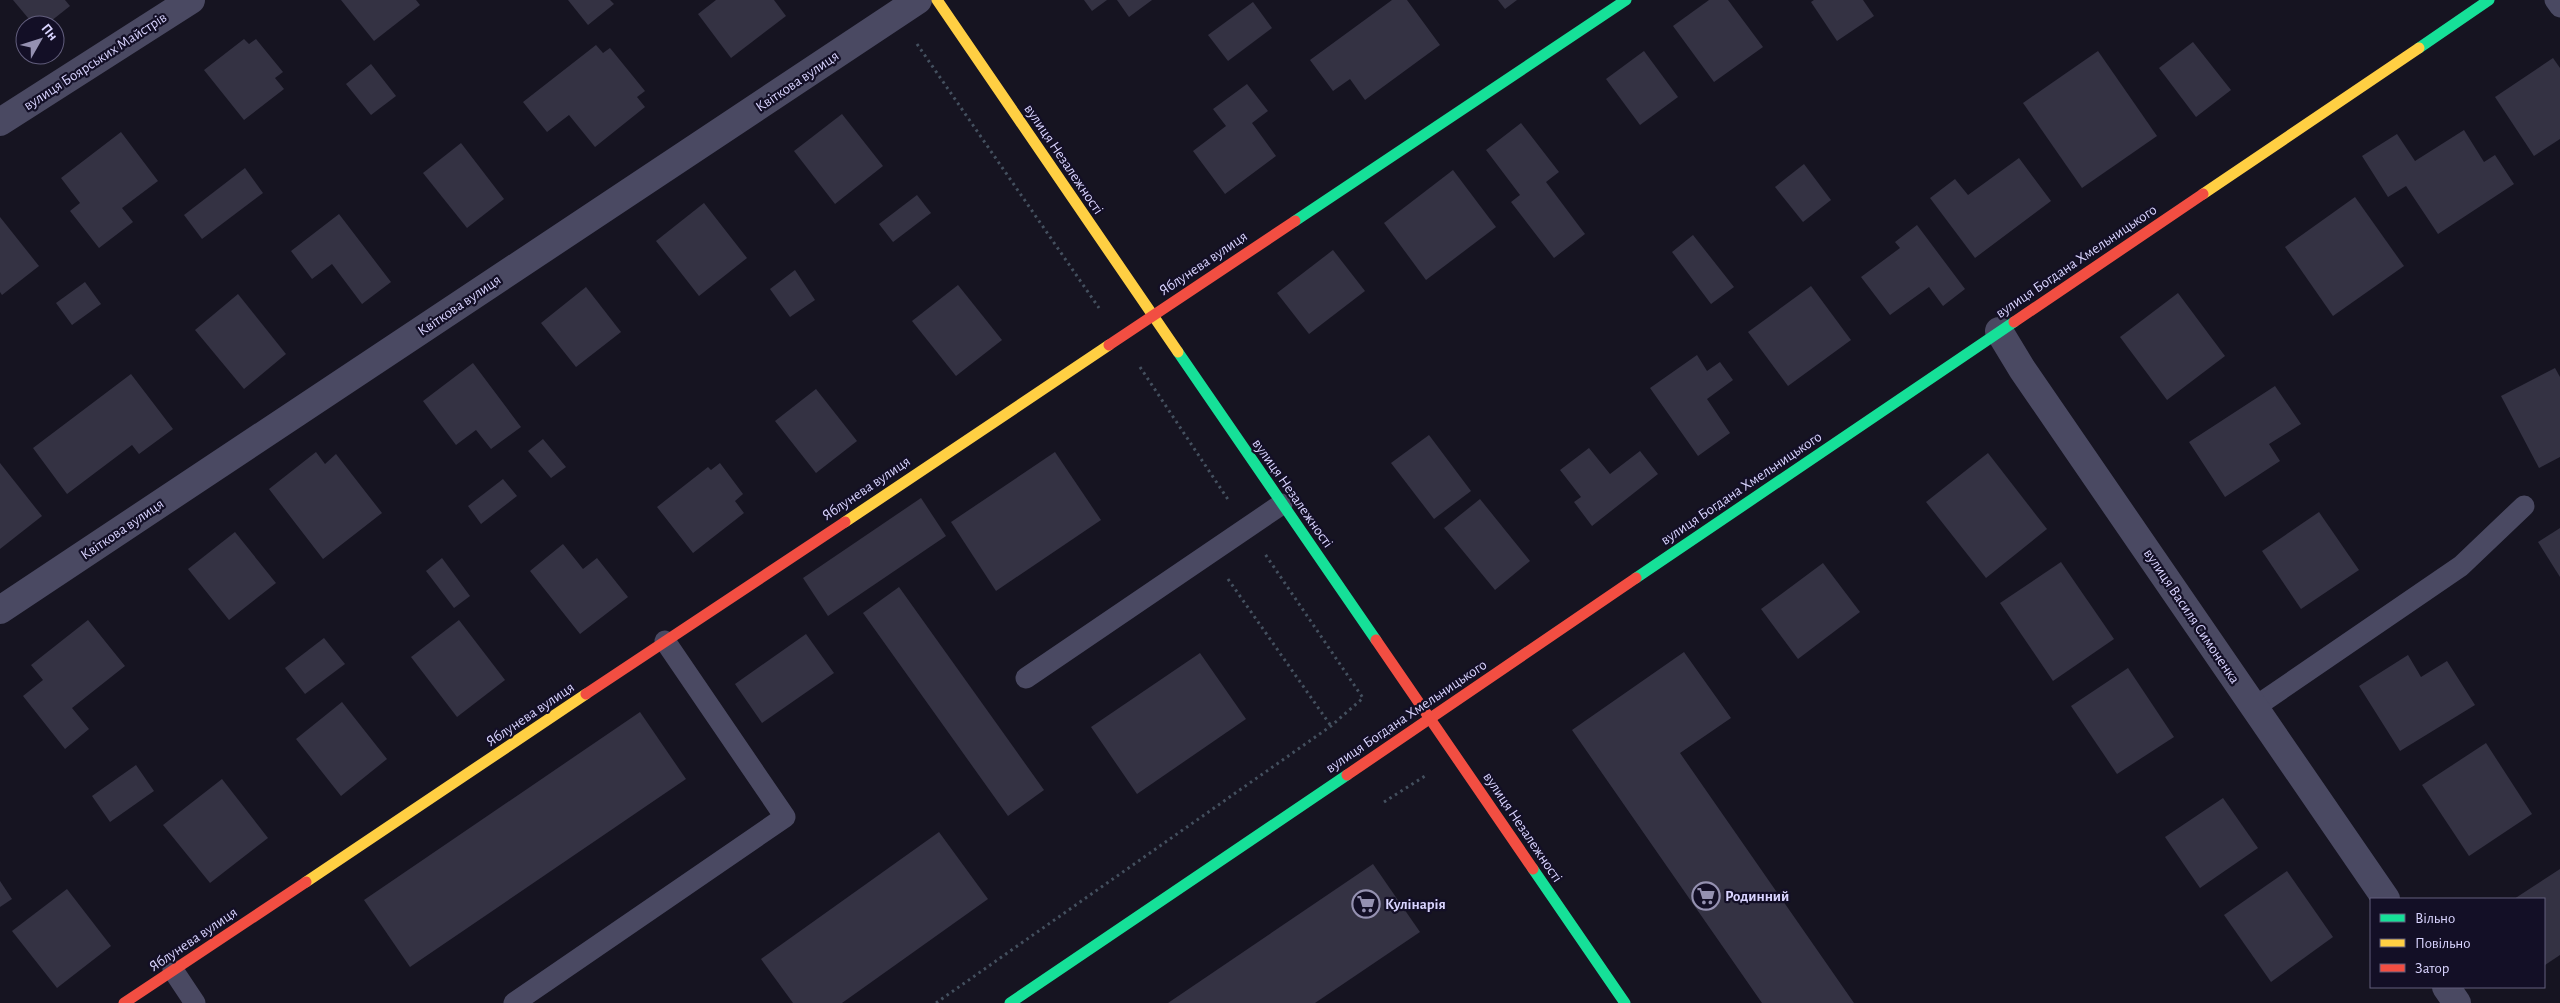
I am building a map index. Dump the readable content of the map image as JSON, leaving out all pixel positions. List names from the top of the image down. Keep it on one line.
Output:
{"streets":{"street":["вулиця Боярських Майстрів","Квіткова вулиця","вулиця Незалежності","вулиця Богдана Хмельницького","Яблунева вулиця","вулиця Василя Симоненка"]},"crossings":[["вулиця Незалежності","вулиця Богдана Хмельницького"],["вулиця Незалежності","Яблунева вулиця"],["вулиця Богдана Хмельницького","вулиця Василя Симоненка"]],"places":{"supermarket":["Родинний","Кулінарія"]},"legend":["Вільно","Повільно","Затор"],"north":"top right"}
